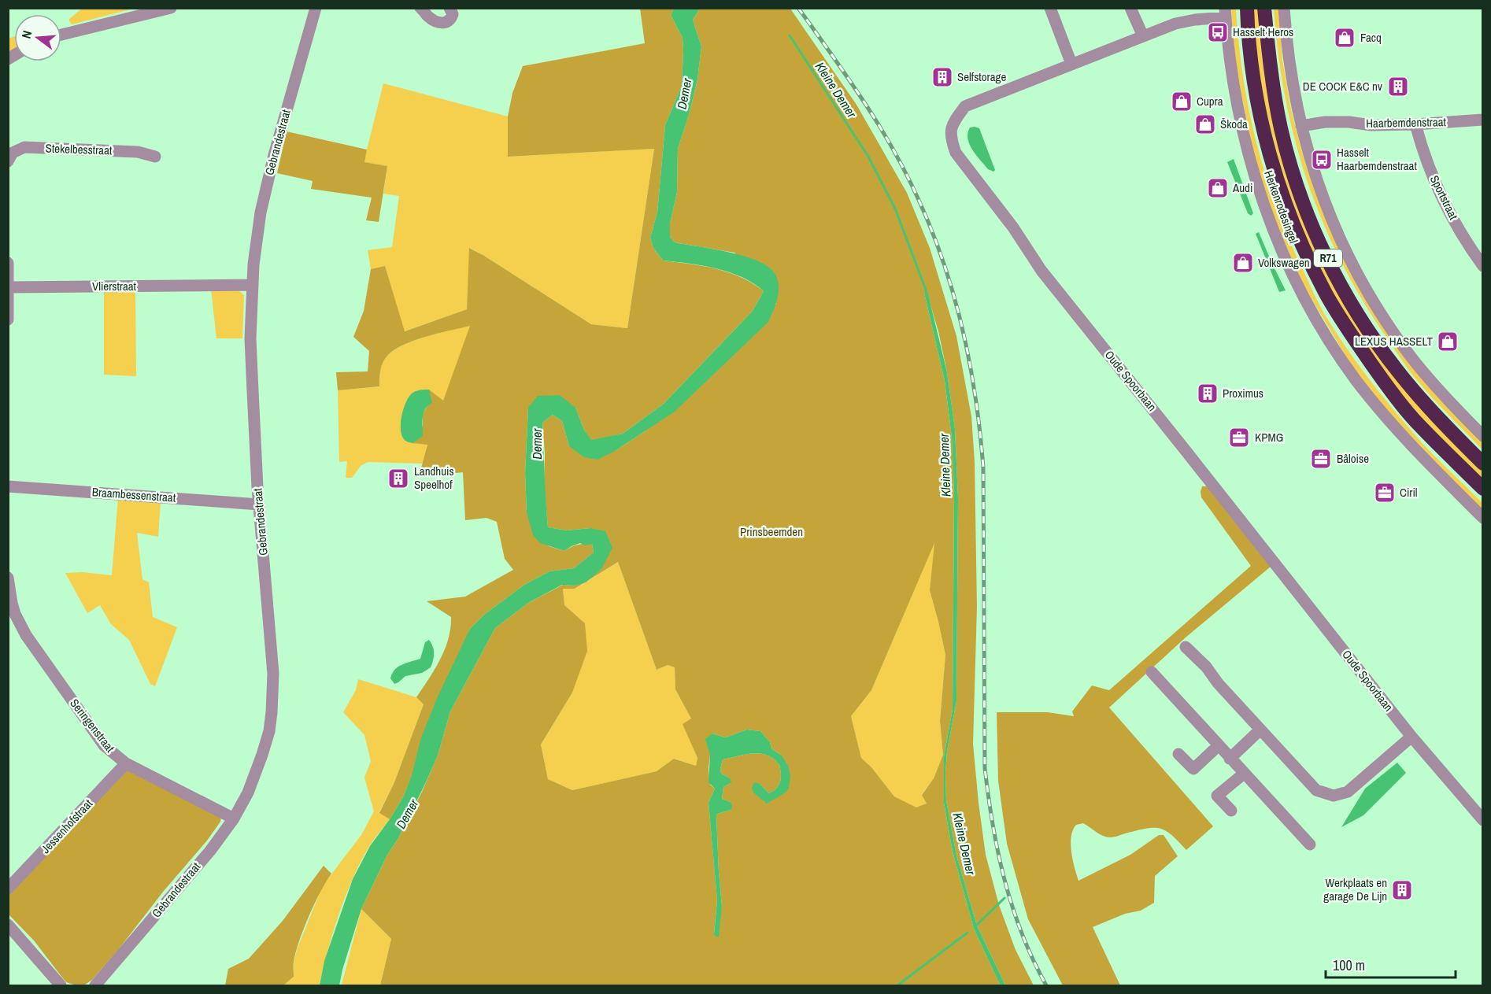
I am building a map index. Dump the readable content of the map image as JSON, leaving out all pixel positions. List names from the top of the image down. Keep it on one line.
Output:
{"streets":{"highway":["Herkenrodesingel","R71"],"street":["Haarbemdenstraat","Gebrandestraat","Stekelbesstraat","Sportstraat","Vlierstraat","Oude Spoorbaan","Braambessenstraat","Seringenstraat","Jessenhofstraat"]},"crossings":[["Haarbemdenstraat","Sportstraat"],["Gebrandestraat","Vlierstraat"],["Gebrandestraat","Braambessenstraat"],["Gebrandestraat","Seringenstraat"],["Herkenrodesingel","Oude Spoorbaan"],["Seringenstraat","Jessenhofstraat"]],"water":["Kleine Demer","Demer"],"parks":["Prinsbeemden"],"places":{"bus stop":["Hasselt Heros","Hasselt Haarbemdenstraat"],"shop":["Facq","Cupra","Škoda","Audi","Volkswagen","LEXUS HASSELT"],"building":["Selfstorage","DE COCK E&C nv","Proximus","Landhuis Speelhof","Werkplaats en garage De Lijn"],"office":["KPMG","Bâloise","Ciril"]},"scale_bar":"100 m","north":"left"}
